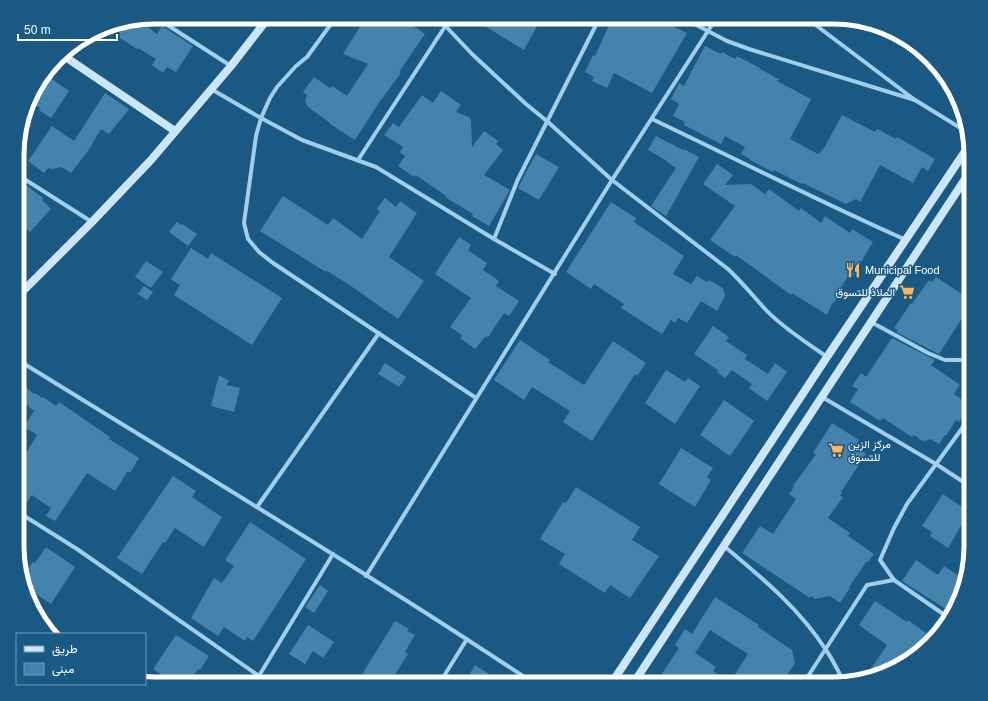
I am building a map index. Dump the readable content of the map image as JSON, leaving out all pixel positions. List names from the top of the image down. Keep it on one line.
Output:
{"places":{"restaurant":["Municipal Food"],"supermarket":["الملاذ للتسوق","مركز الزين للتسوق"]},"legend":["طريق","مبنى"],"scale_bar":"50 m"}
